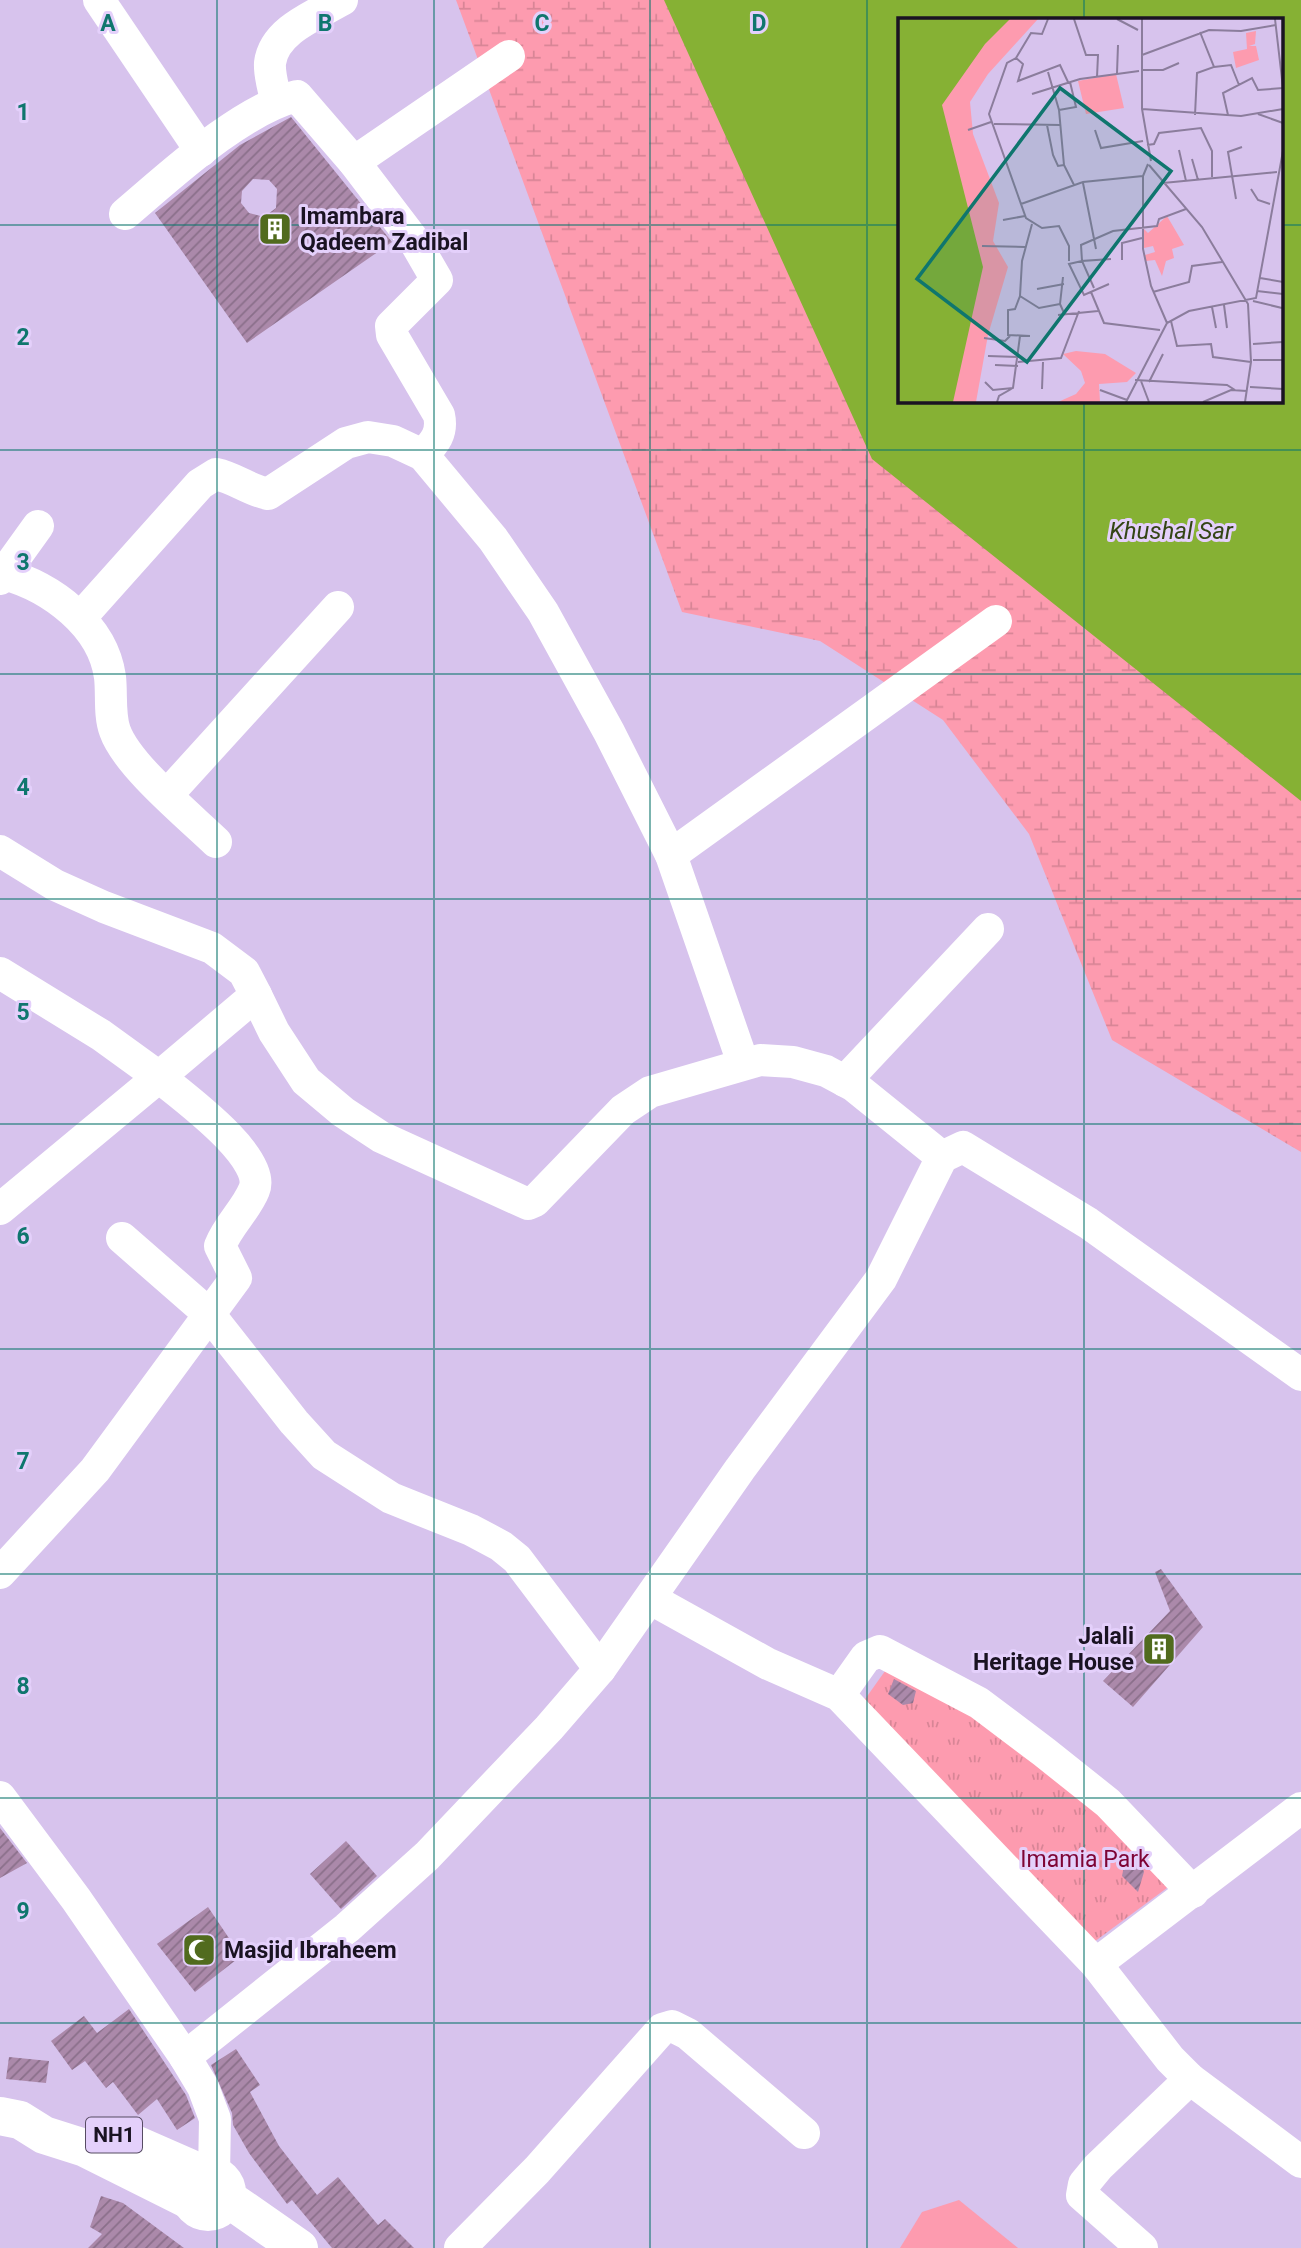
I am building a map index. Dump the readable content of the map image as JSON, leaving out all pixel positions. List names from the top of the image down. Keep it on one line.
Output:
{"streets":{"highway":["NH1"]},"water":["Khushal Sar"],"parks":["Imamia Park"],"places":{"building":["Imambara Qadeem Zadibal","Jalali Heritage House"],"mosque":["Masjid Ibraheem"]},"grid":{"columns":["A","B","C","D"],"rows":["1","2","3","4","5","6","7","8","9"]}}
